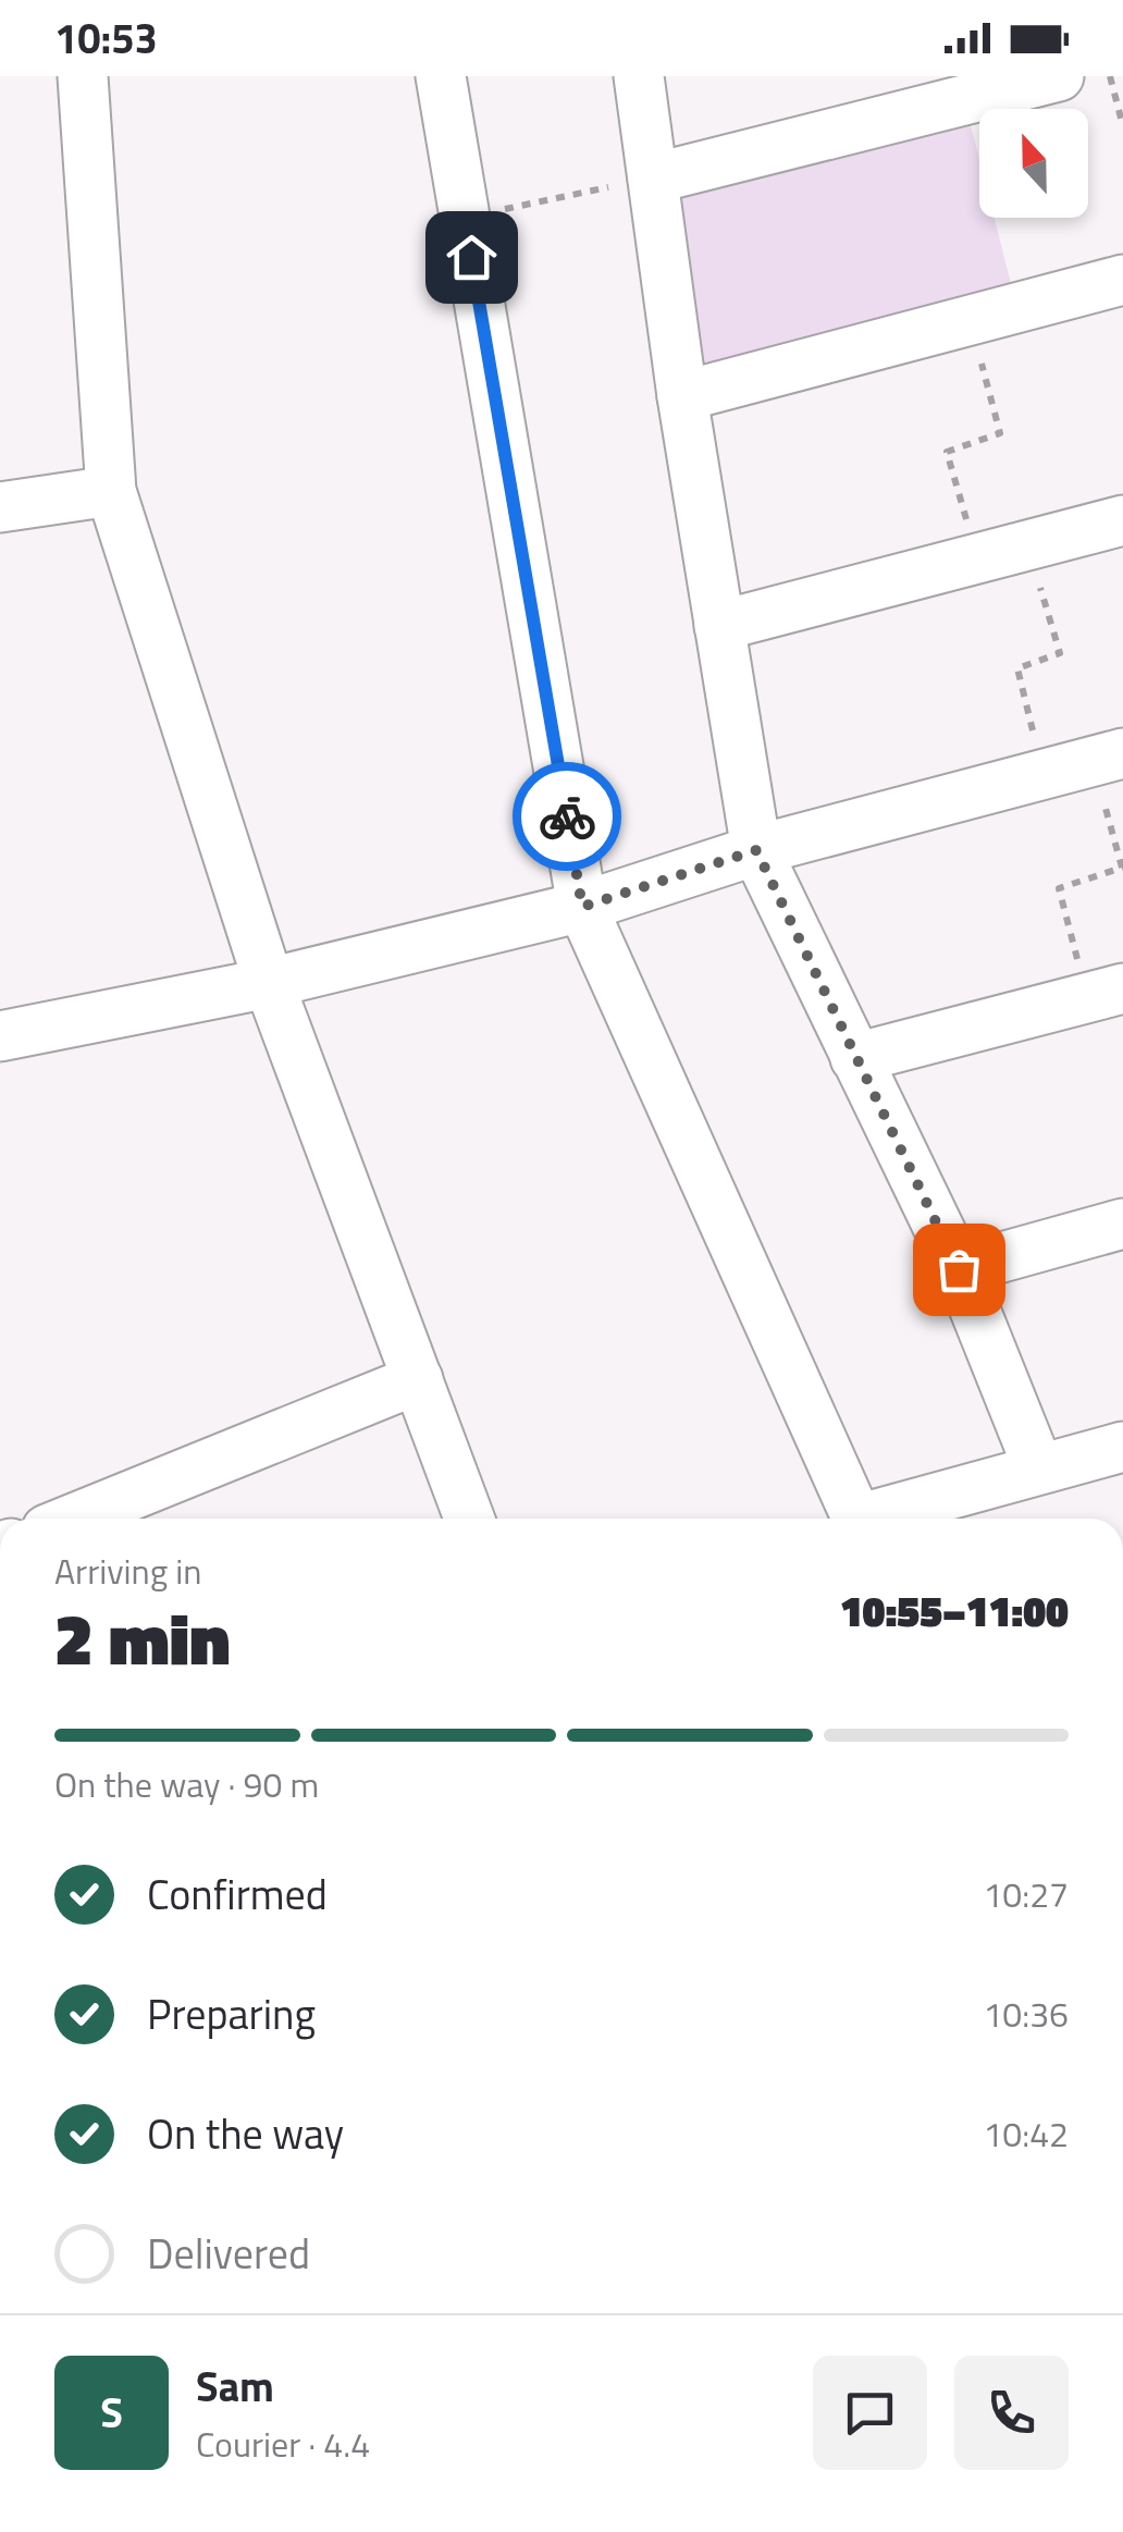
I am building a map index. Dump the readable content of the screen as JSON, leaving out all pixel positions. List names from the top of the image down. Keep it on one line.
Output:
{"north":"top","page":{"status":"10:53","heading":["2 min","Arriving in","10:55–11:00"],"panel":["Sam","Courier · 4.4"],"bar":"On the way · 90 m","list":[["Confirmed","10:27"],["Preparing","10:36"],["On the way","10:42"],"Delivered"],"round":"S"}}
